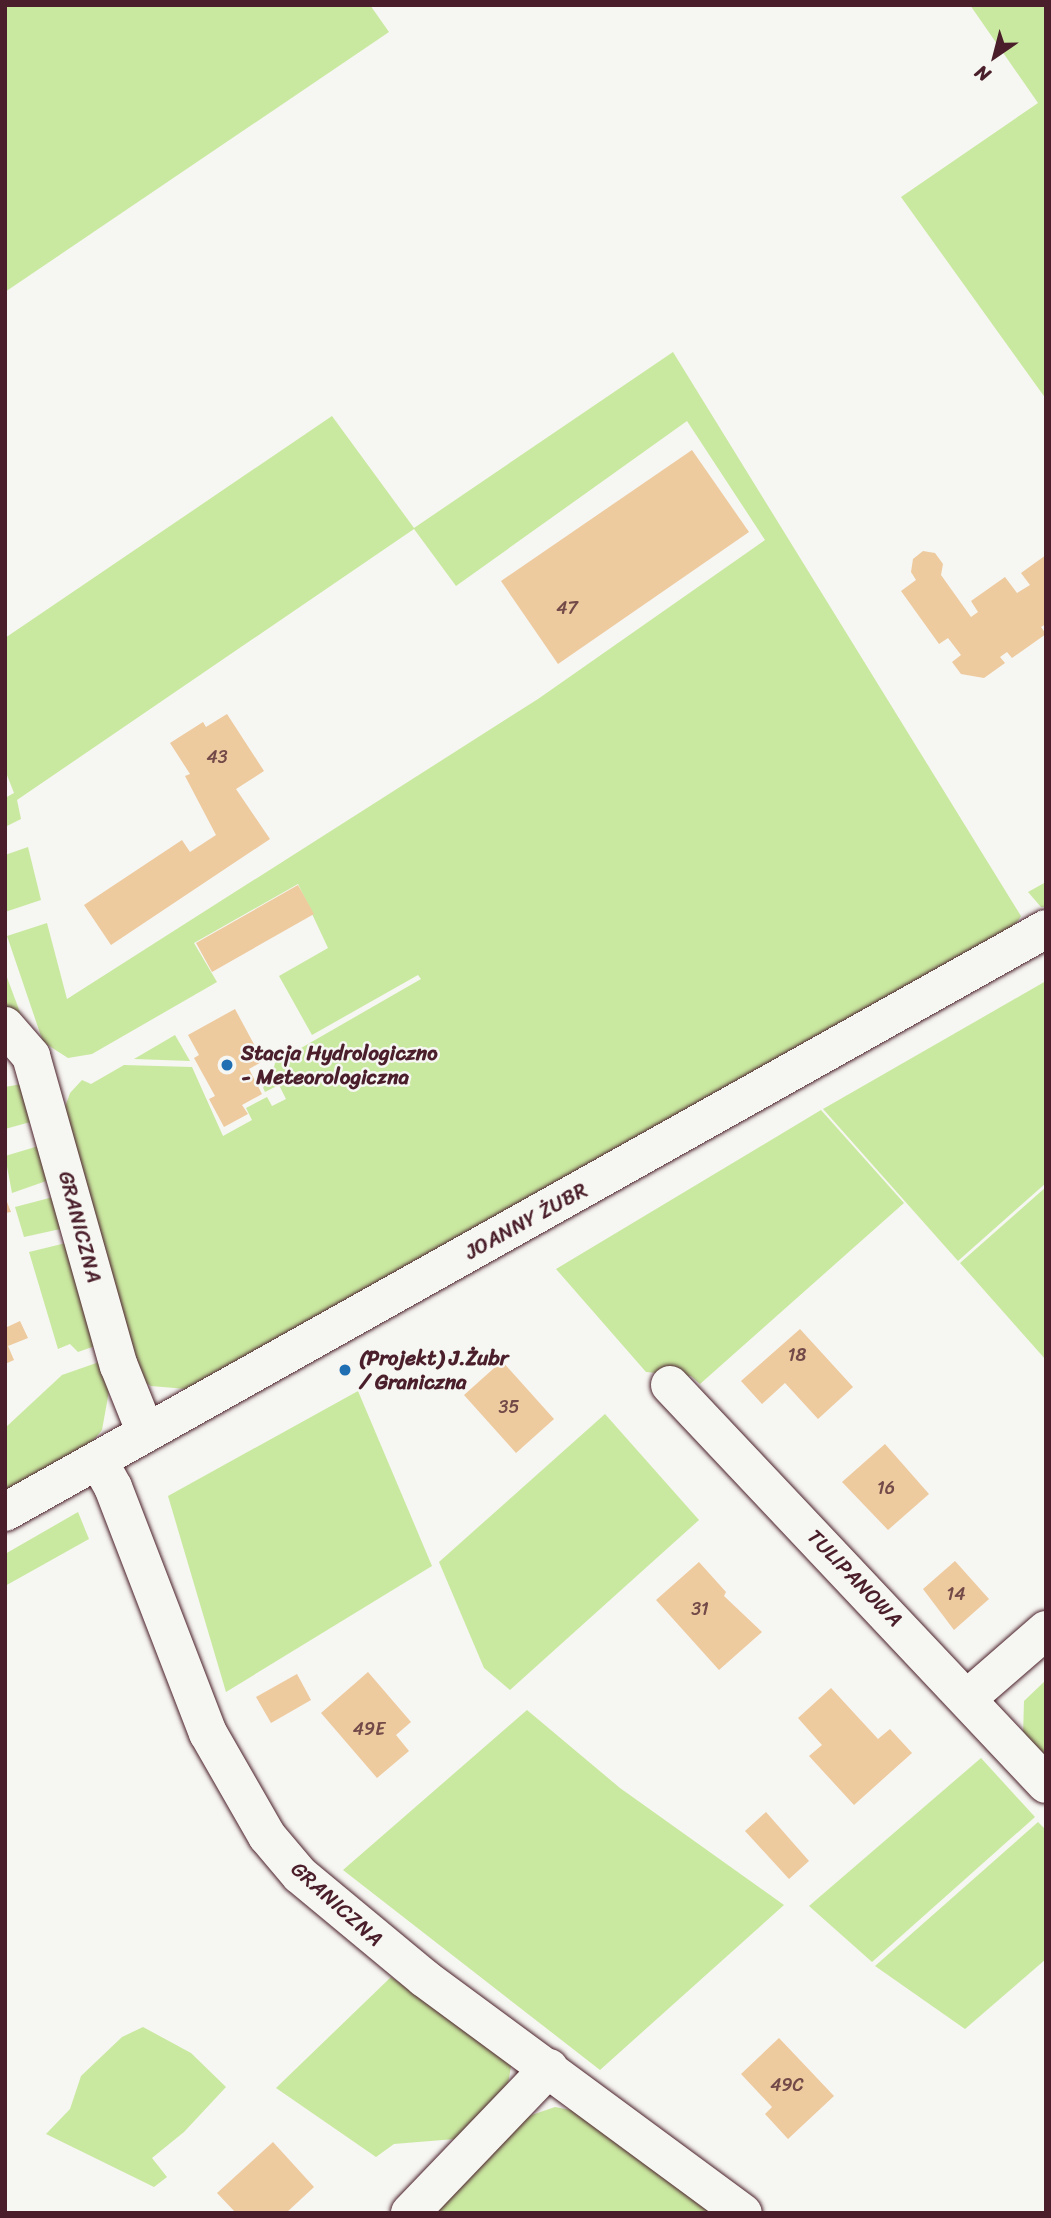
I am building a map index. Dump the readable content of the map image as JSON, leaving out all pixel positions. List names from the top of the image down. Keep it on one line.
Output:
{"streets":{"street":["JOANNY ŻUBR","GRANICZNA","TULIPANOWA"]},"crossings":[["JOANNY ŻUBR","GRANICZNA"]],"places":["Stacja Hydrologiczno - Meteorologiczna","(Projekt) J.Żubr / Graniczna"],"house_numbers":["47","43","18","35","16","14","31","49E","49C"],"north":"bottom left"}
